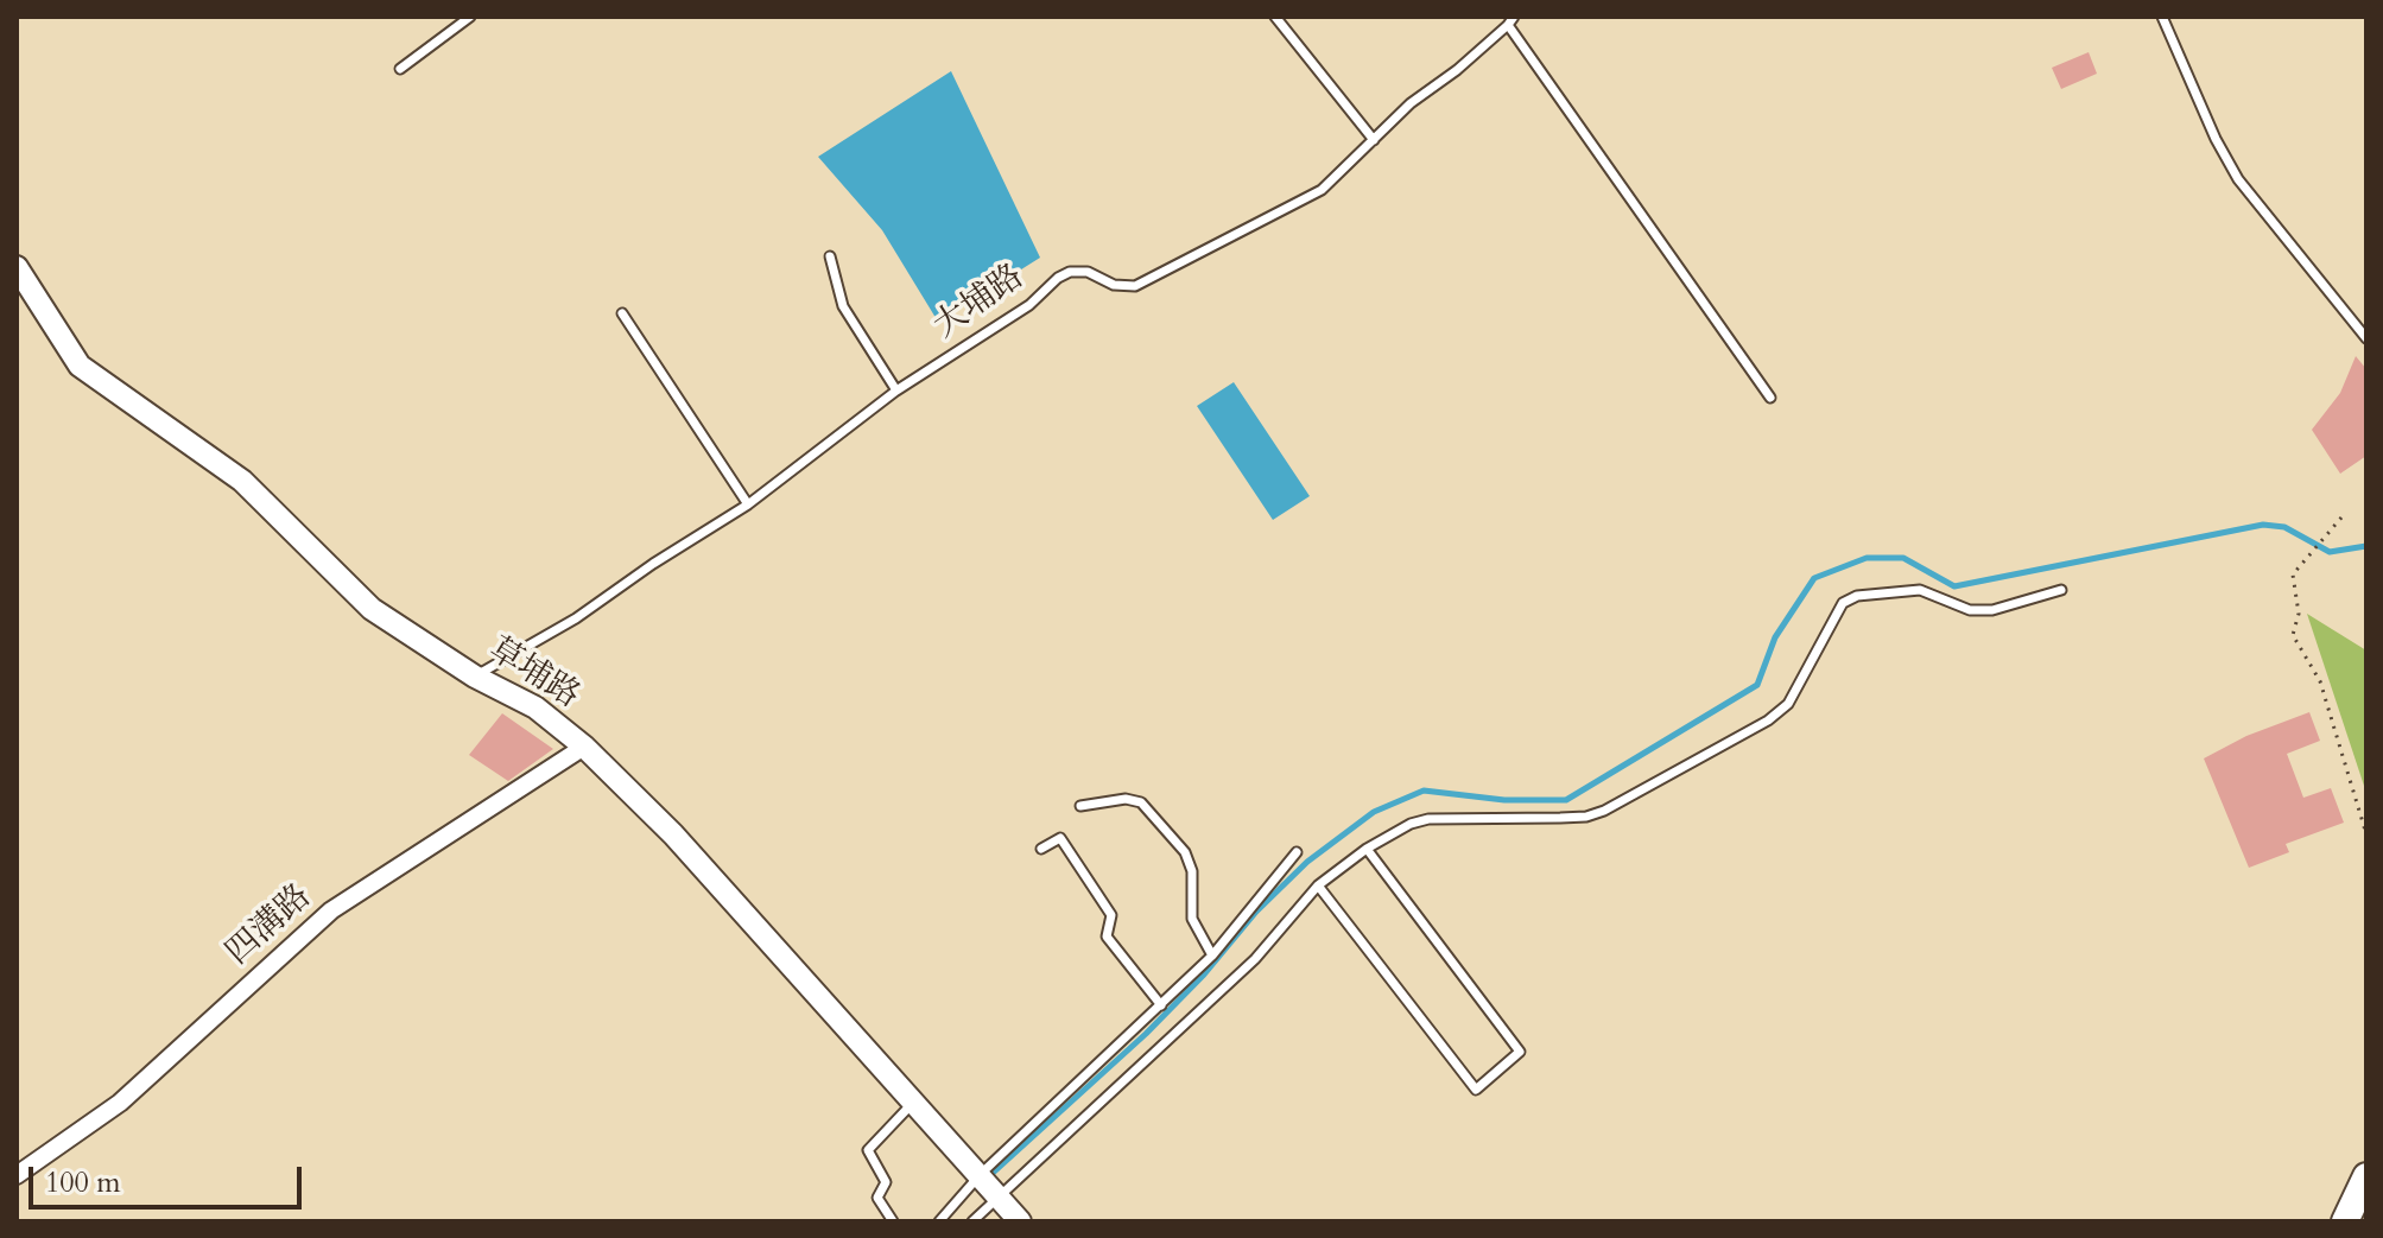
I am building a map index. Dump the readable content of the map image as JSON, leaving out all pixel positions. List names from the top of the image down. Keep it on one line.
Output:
{"streets":{"street":["草埔路","四溝路"],"lane":["大埔路"]},"crossings":[["大埔路","草埔路"],["草埔路","四溝路"]],"scale_bar":"100 m"}
